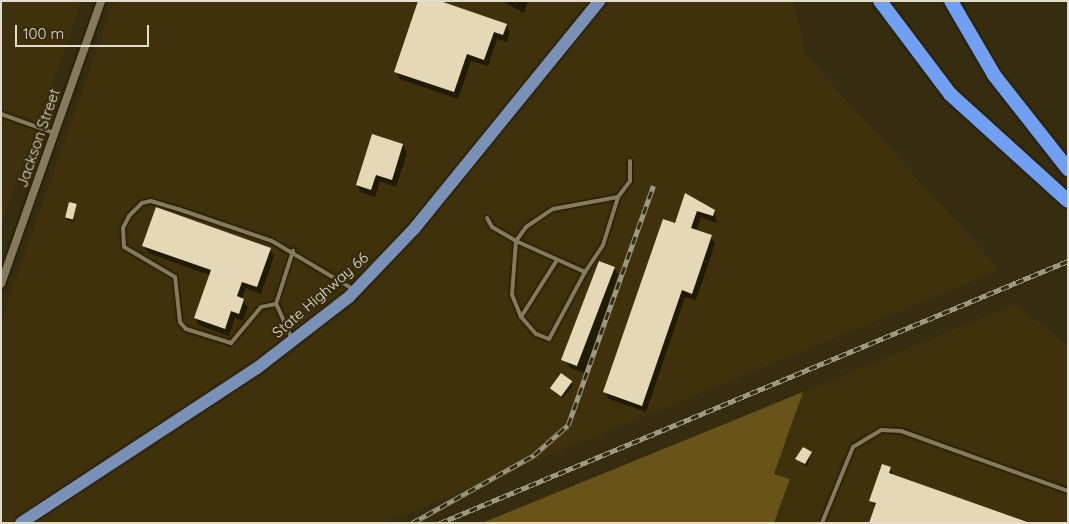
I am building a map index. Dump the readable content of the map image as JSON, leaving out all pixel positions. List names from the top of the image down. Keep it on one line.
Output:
{"streets":{"main road":["State Highway 66"],"street":["Jackson Street"]},"scale_bar":"100 m"}
